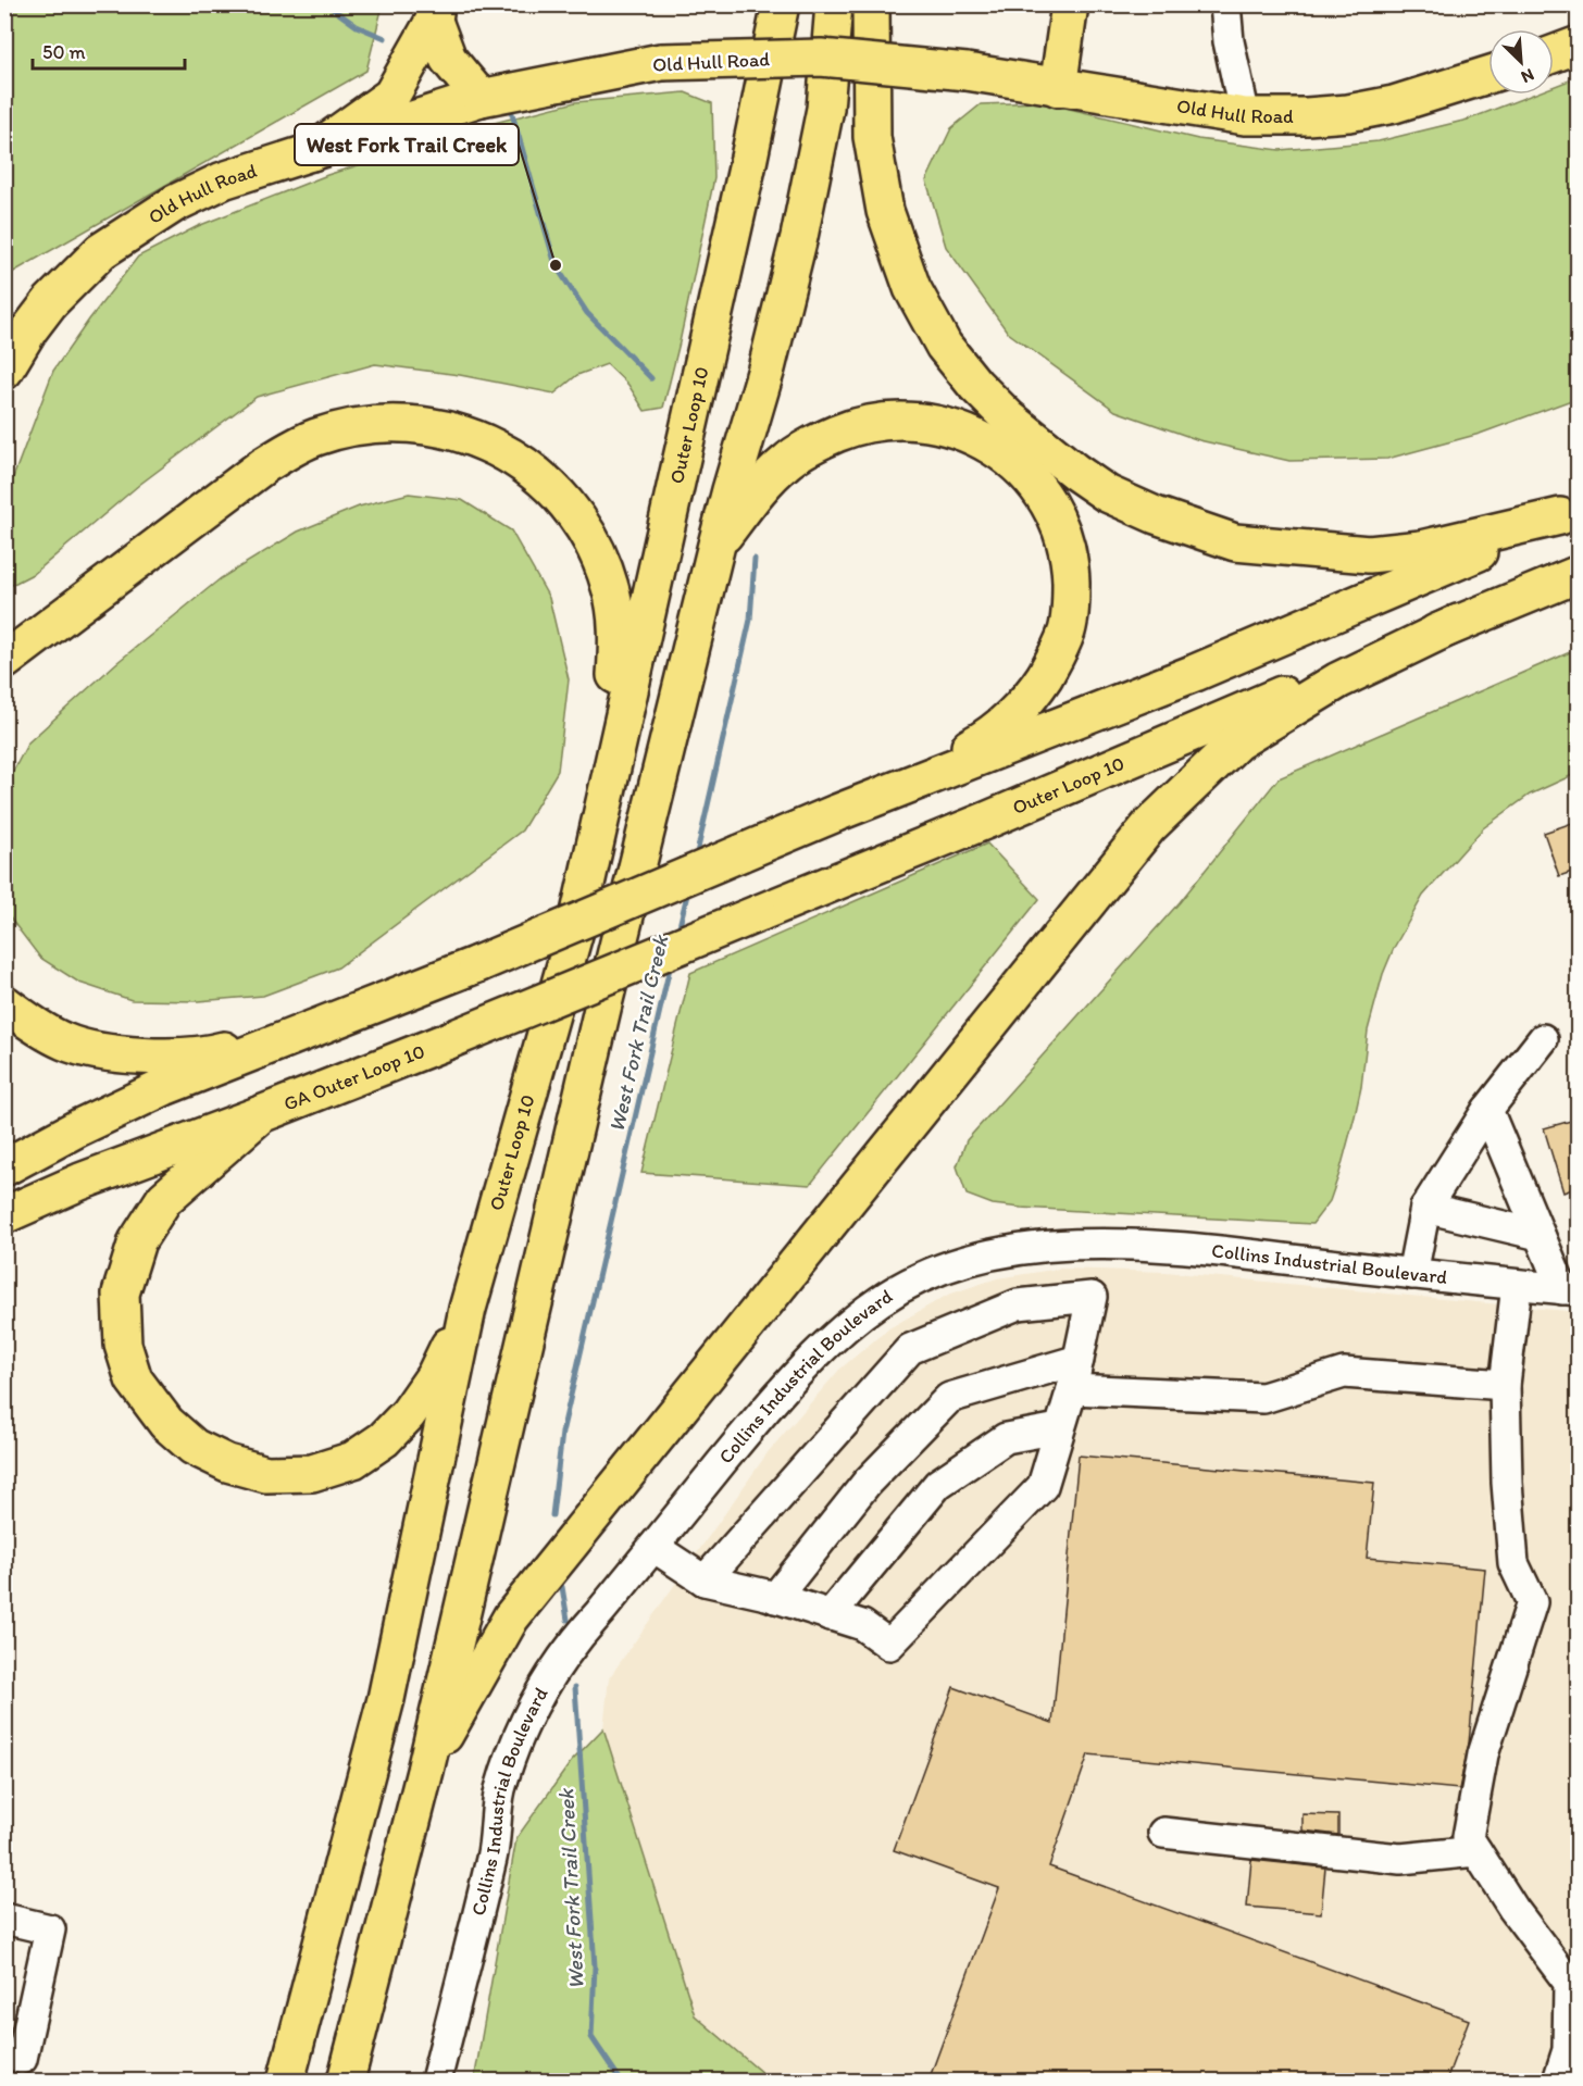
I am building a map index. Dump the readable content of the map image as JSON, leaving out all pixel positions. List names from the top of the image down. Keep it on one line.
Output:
{"streets":{"main road":["Old Hull Road","Outer Loop 10","GA Outer Loop 10"],"street":["Collins Industrial Boulevard"]},"crossings":[["Outer Loop 10","GA Outer Loop 10"]],"water":["West Fork Trail Creek"],"places":["West Fork Trail Creek"],"scale_bar":"50 m","north":"bottom right"}
